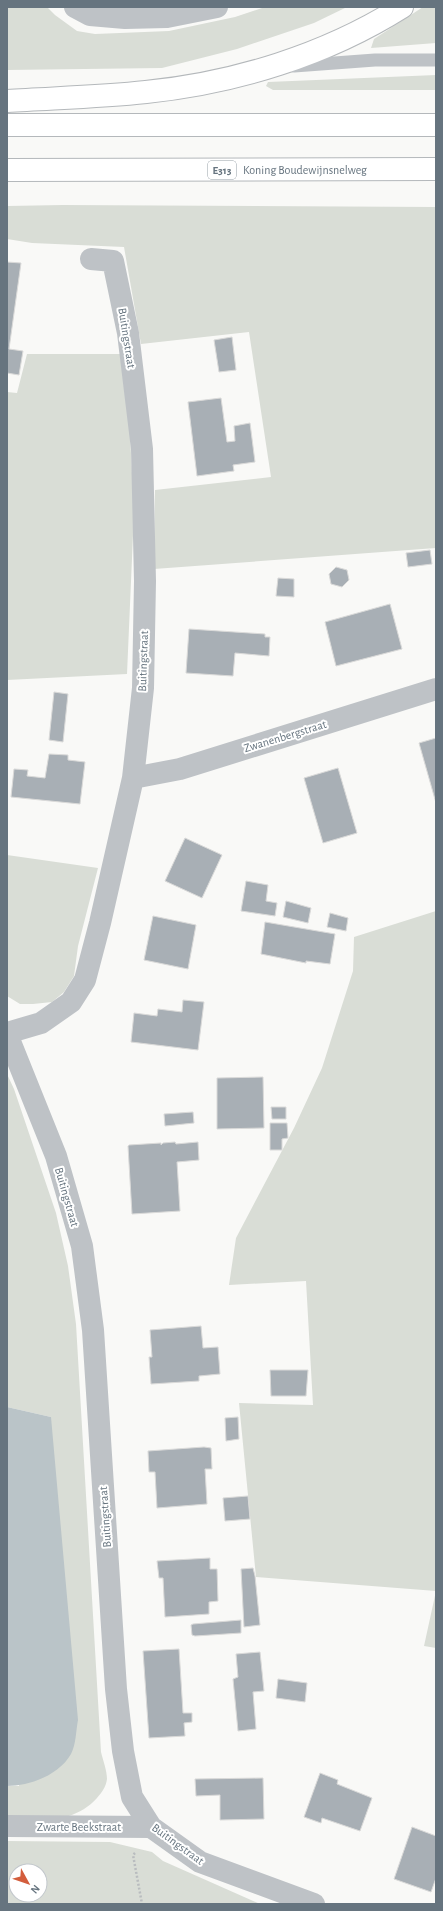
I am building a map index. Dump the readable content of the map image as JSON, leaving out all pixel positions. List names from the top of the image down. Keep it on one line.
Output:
{"streets":{"highway":["E313","Koning Boudewijnsnelweg"],"street":["Buitingstraat","Zwanenbergstraat","Zwarte Beekstraat"]},"crossings":[["Buitingstraat","Zwanenbergstraat"],["Buitingstraat","Zwarte Beekstraat"]],"north":"bottom right"}
